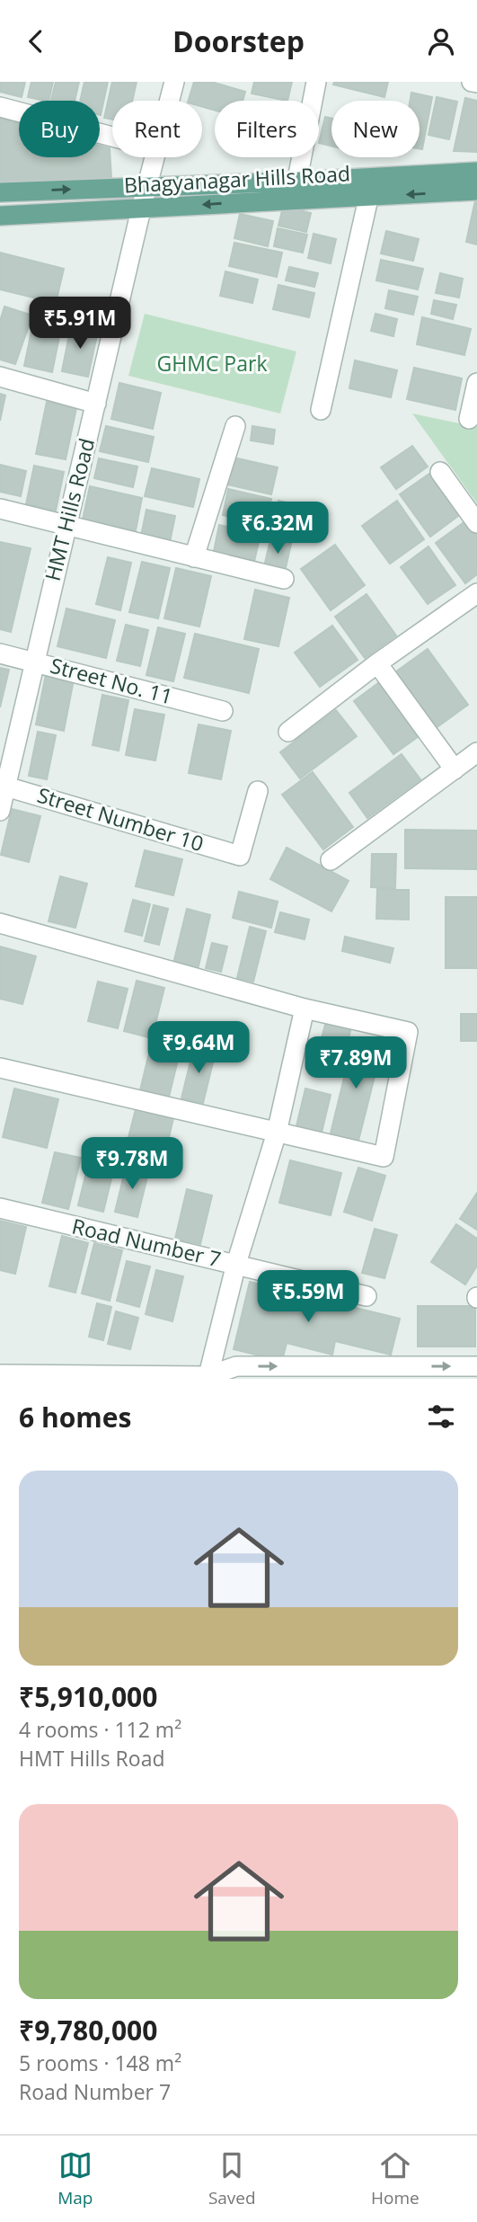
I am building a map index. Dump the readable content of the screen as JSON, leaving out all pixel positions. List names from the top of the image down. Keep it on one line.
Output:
{"streets":{"main road":["Bhagyanagar Hills Road"],"street":["HMT Hills Road","Street No. 11","Street Number 10","Road Number 7"]},"crossings":[["Bhagyanagar Hills Road","HMT Hills Road"],["HMT Hills Road","Street No. 11"],["HMT Hills Road","Street Number 10"]],"parks":["GHMC Park"],"page":{"header":"Doorstep","chip":["Buy","Rent","Filters","New"],"price":["₹5.91M","₹6.32M","₹9.64M","₹7.89M","₹9.78M","₹5.59M"],"heading":"6 homes","list":[{"name":"₹5,910,000","note":"4 rooms · 112 m² · HMT Hills Road"},{"name":"₹9,780,000","note":"5 rooms · 148 m² · Road Number 7"}],"tabs":["Map","Saved","Home"]}}
